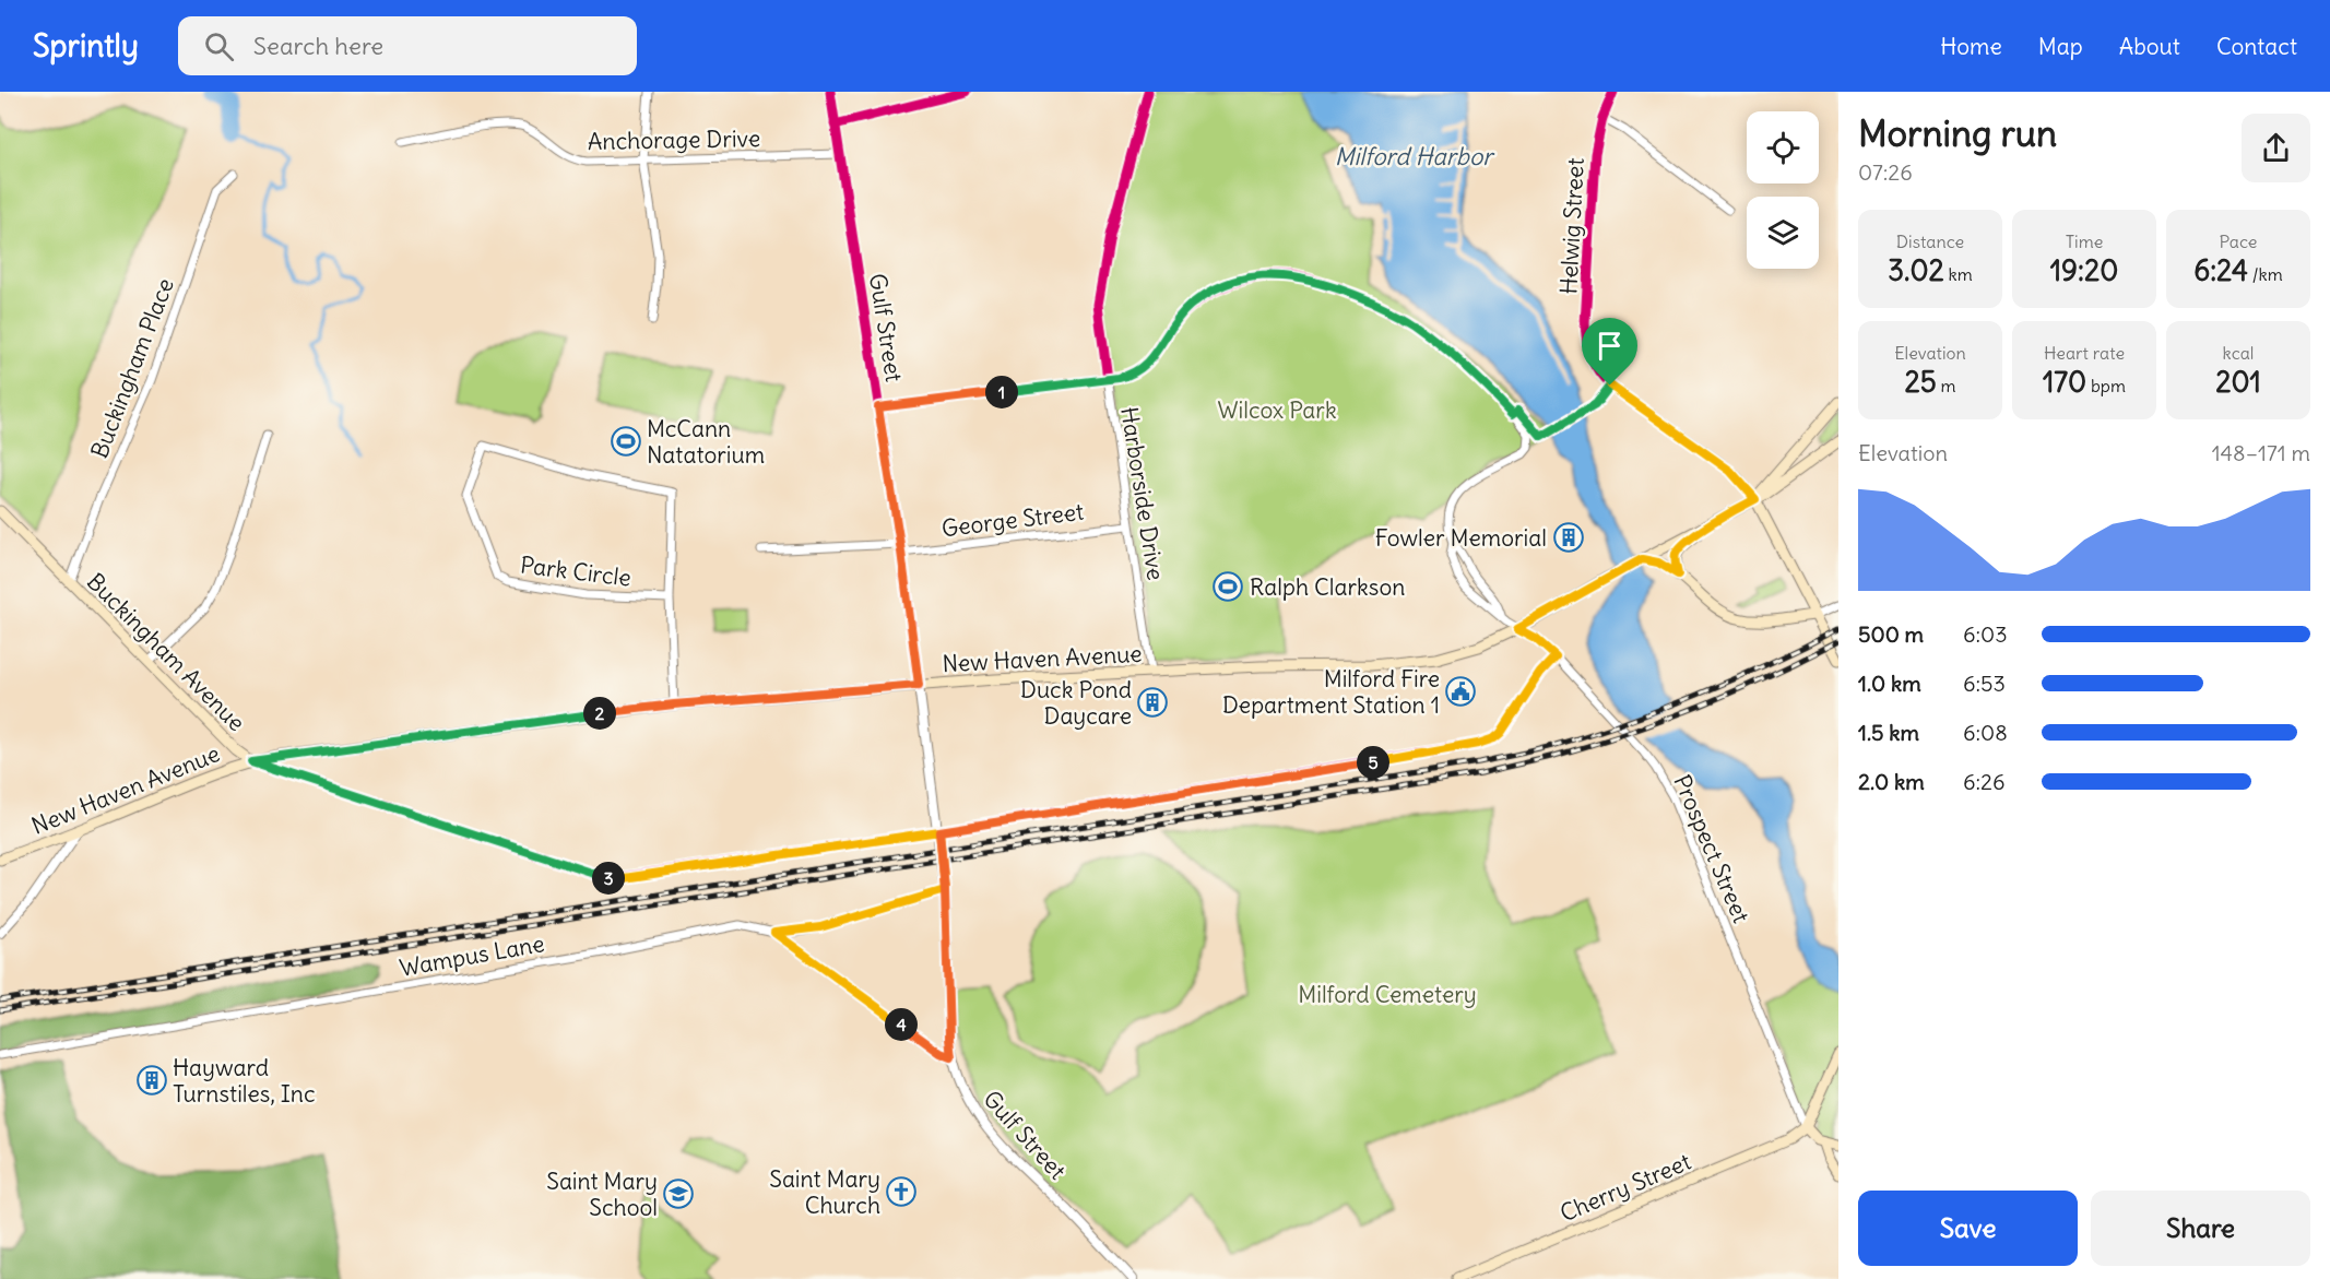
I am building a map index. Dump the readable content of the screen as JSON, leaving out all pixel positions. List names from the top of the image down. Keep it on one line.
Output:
{"streets":{"main road":["Gulf Street","Buckingham Avenue","New Haven Avenue","Cherry Street"],"street":["Anchorage Drive","Helwig Street","Buckingham Place","Harborside Drive","George Street","Park Circle","Prospect Street","Wampus Lane"]},"crossings":[["Anchorage Drive","Gulf Street"],["Helwig Street","New Haven Avenue"],["Gulf Street","George Street"],["Gulf Street","Buckingham Avenue"],["Gulf Street","New Haven Avenue"],["Gulf Street","Wampus Lane"],["Buckingham Place","Buckingham Avenue"],["Harborside Drive","George Street"],["Harborside Drive","New Haven Avenue"],["Buckingham Avenue","New Haven Avenue"],["Buckingham Avenue","Prospect Street"],["New Haven Avenue","Prospect Street"],["Prospect Street","Cherry Street"]],"water":["Milford Harbor"],"parks":["Wilcox Park","Milford Cemetery"],"places":{"sports":["McCann Natatorium","Ralph Clarkson"],"building":["Fowler Memorial","Duck Pond Daycare","Hayward Turnstiles, Inc"],"public building":["Milford Fire Department Station 1"],"church":["Saint Mary Church"],"school or university":["Saint Mary School"]},"page":{"header":"Sprintly","search":"Search here","nav":["Home","Map","About","Contact"],"heading":["Morning run","07:26"],"stats":[["Distance","3.02 km"],["Time","19:20"],["Pace","6:24 /km"],["Elevation","25 m"],["Heart rate","170 bpm"],["kcal","201"]],"pins":["1","2","5","3","4"],"chart":["Elevation","148–171 m"],"list":[{"name":"500 m","note":"6:03"},{"name":"1.0 km","note":"6:53"},{"name":"1.5 km","note":"6:08"},{"name":"2.0 km","note":"6:26"}],"buttons":["Save","Share"]}}
